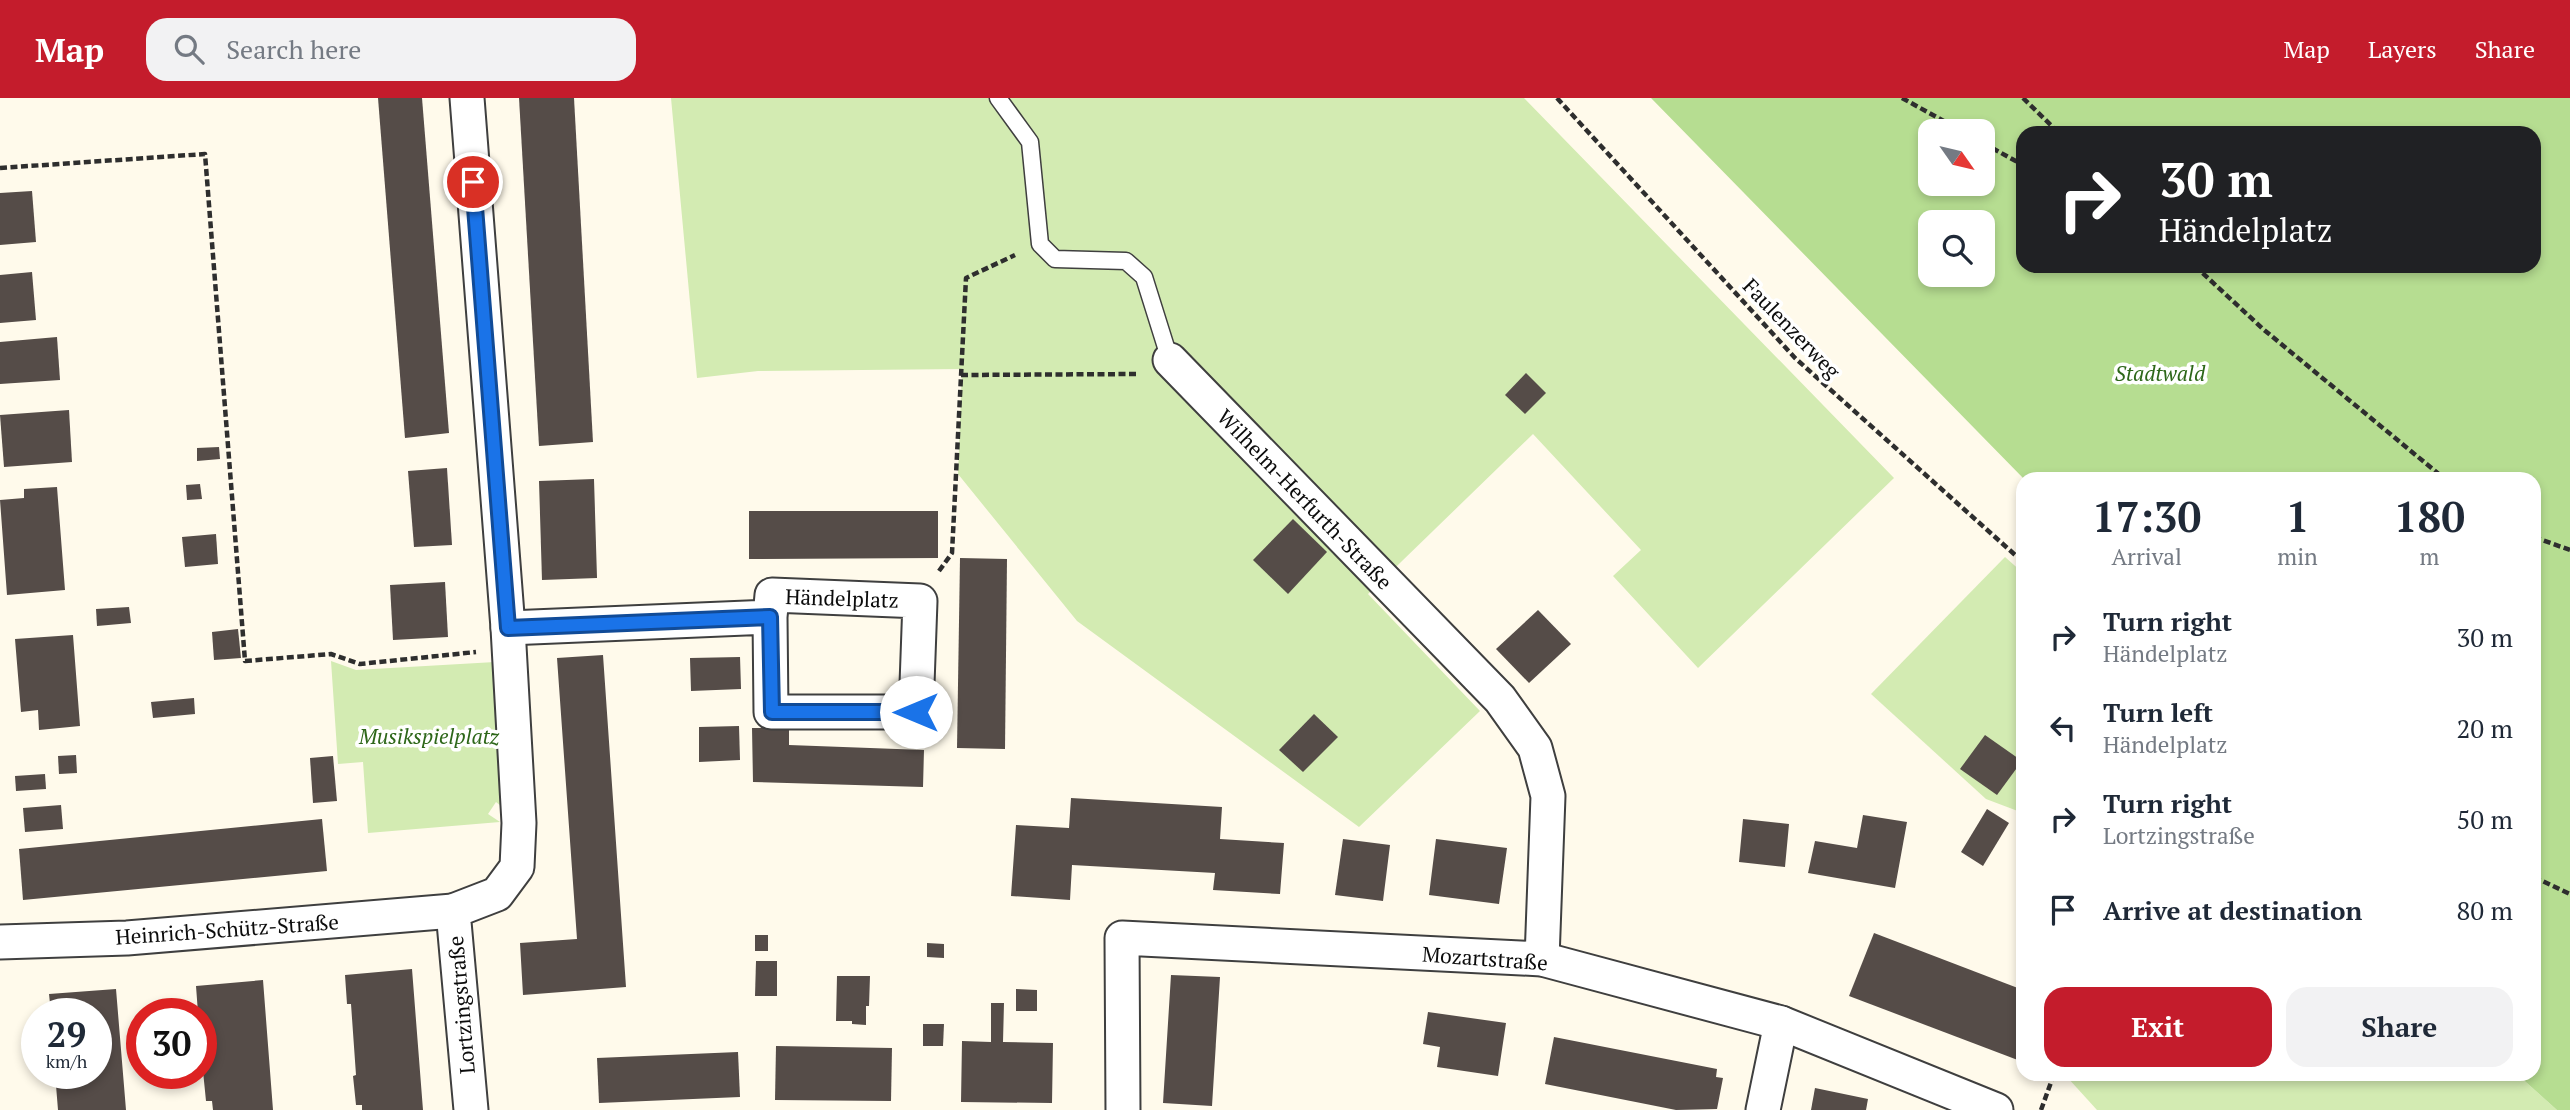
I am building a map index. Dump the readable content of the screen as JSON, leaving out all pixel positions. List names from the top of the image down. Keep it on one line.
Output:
{"streets":{"street":["Wilhelm-Herfurth-Straße","Händelplatz","Heinrich-Schütz-Straße","Mozartstraße","Lortzingstraße"],"path":["Faulenzerweg"]},"crossings":[["Wilhelm-Herfurth-Straße","Mozartstraße"],["Händelplatz","Lortzingstraße"],["Heinrich-Schütz-Straße","Lortzingstraße"]],"parks":["Stadtwald","Musikspielplatz"],"north":"bottom right","page":{"header":"Map","search":"Search here","nav":["Map","Layers","Share"],"turn":["30 m","Händelplatz"],"eta":["17:30","Arrival","1","min","180","m"],"list":[{"name":"Turn right","note":"Händelplatz","value":"30 m"},{"name":"Turn left","note":"Händelplatz","value":"20 m"},{"name":"Turn right","note":"Lortzingstraße","value":"50 m"},{"name":"Arrive at destination","value":"80 m"}],"buttons":["Exit","Share"],"speed":"29 km/h","limit":"30"}}
